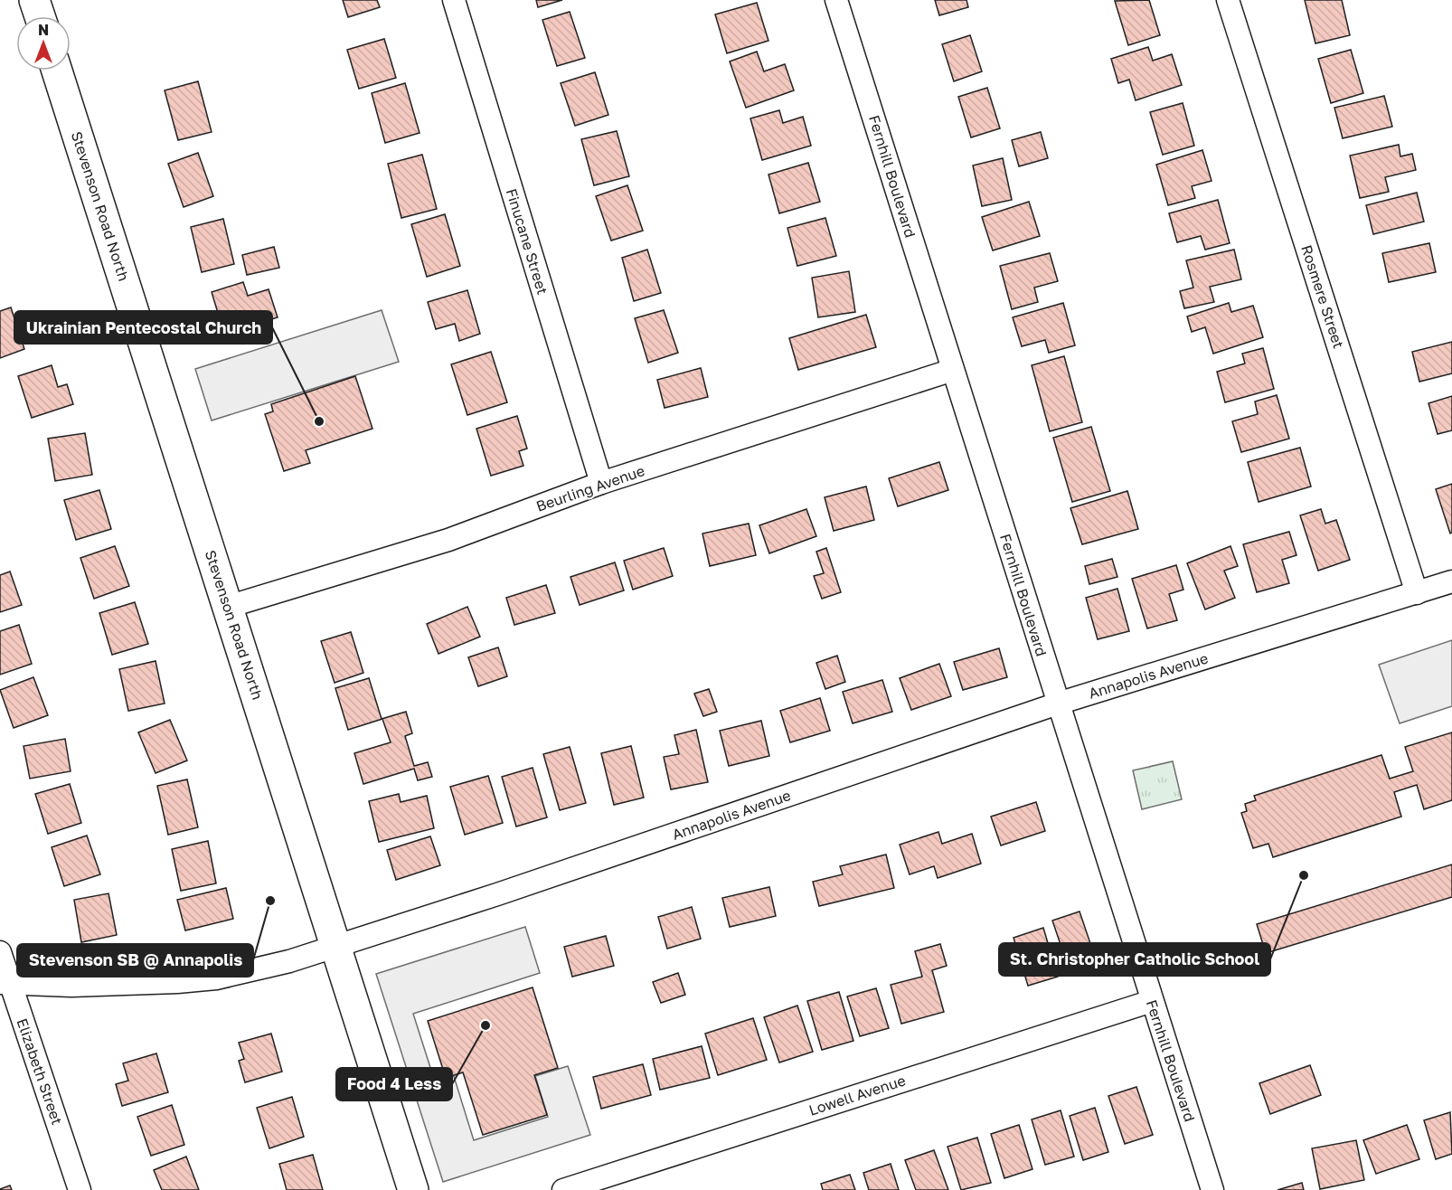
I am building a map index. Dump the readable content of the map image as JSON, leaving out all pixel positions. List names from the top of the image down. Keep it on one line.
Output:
{"streets":{"main road":["Stevenson Road North"],"street":["Fernhill Boulevard","Finucane Street","Rosmere Street","Beurling Avenue","Annapolis Avenue","Elizabeth Street","Lowell Avenue"]},"crossings":[["Fernhill Boulevard","Beurling Avenue"],["Fernhill Boulevard","Annapolis Avenue"],["Fernhill Boulevard","Lowell Avenue"],["Stevenson Road North","Beurling Avenue"],["Stevenson Road North","Annapolis Avenue"],["Finucane Street","Beurling Avenue"],["Rosmere Street","Annapolis Avenue"],["Annapolis Avenue","Elizabeth Street"]],"places":["Ukrainian Pentecostal Church","St. Christopher Catholic School","Stevenson SB @ Annapolis","Food 4 Less"],"north":"top"}
